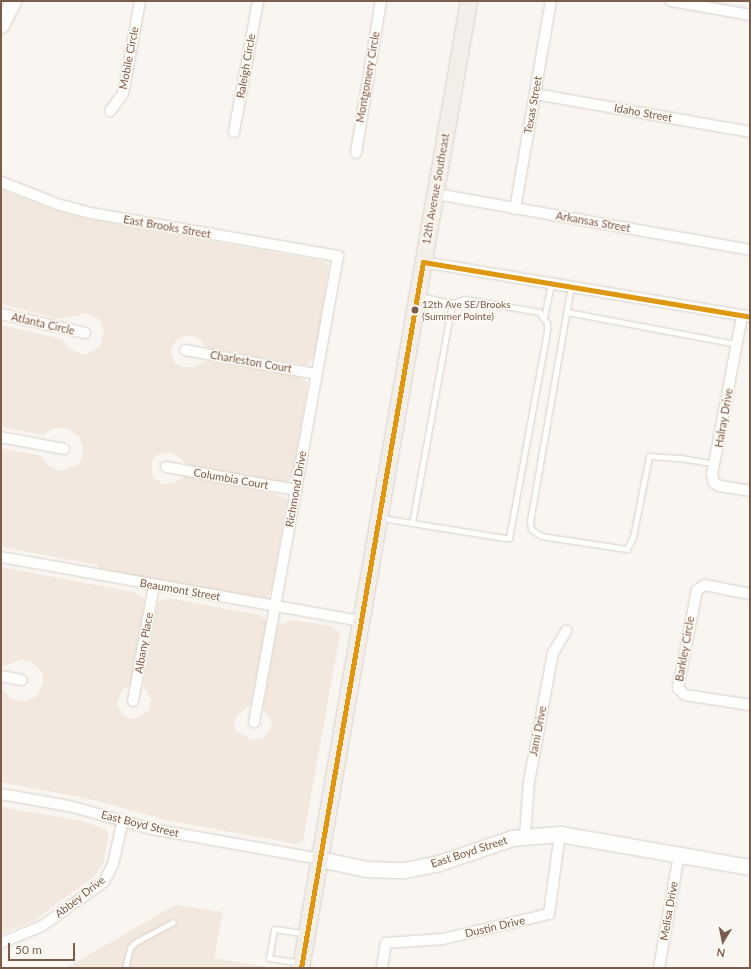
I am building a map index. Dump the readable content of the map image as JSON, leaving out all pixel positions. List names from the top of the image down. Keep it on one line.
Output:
{"streets":{"main road":["12th Avenue Southeast"],"street":["Mobile Circle","Raleigh Circle","Montgomery Circle","Texas Street","Idaho Street","Arkansas Street","East Brooks Street","Atlanta Circle","Charleston Court","Halray Drive","Columbia Court","Richmond Drive","Beaumont Street","Albany Place","Barkley Circle","Jami Drive","East Boyd Street","Abbey Drive","Melisa Drive","Dustin Drive"]},"crossings":[["Texas Street","Idaho Street"],["Texas Street","Arkansas Street"],["12th Avenue Southeast","Arkansas Street"],["12th Avenue Southeast","Beaumont Street"],["12th Avenue Southeast","East Boyd Street"],["East Brooks Street","Richmond Drive"],["Charleston Court","Richmond Drive"],["Columbia Court","Richmond Drive"],["Richmond Drive","Beaumont Street"],["Beaumont Street","Albany Place"],["Jami Drive","East Boyd Street"],["East Boyd Street","Abbey Drive"],["East Boyd Street","Melisa Drive"],["East Boyd Street","Dustin Drive"]],"places":["12th Ave SE/Brooks (Summer Pointe)"],"scale_bar":"50 m","north":"bottom"}
